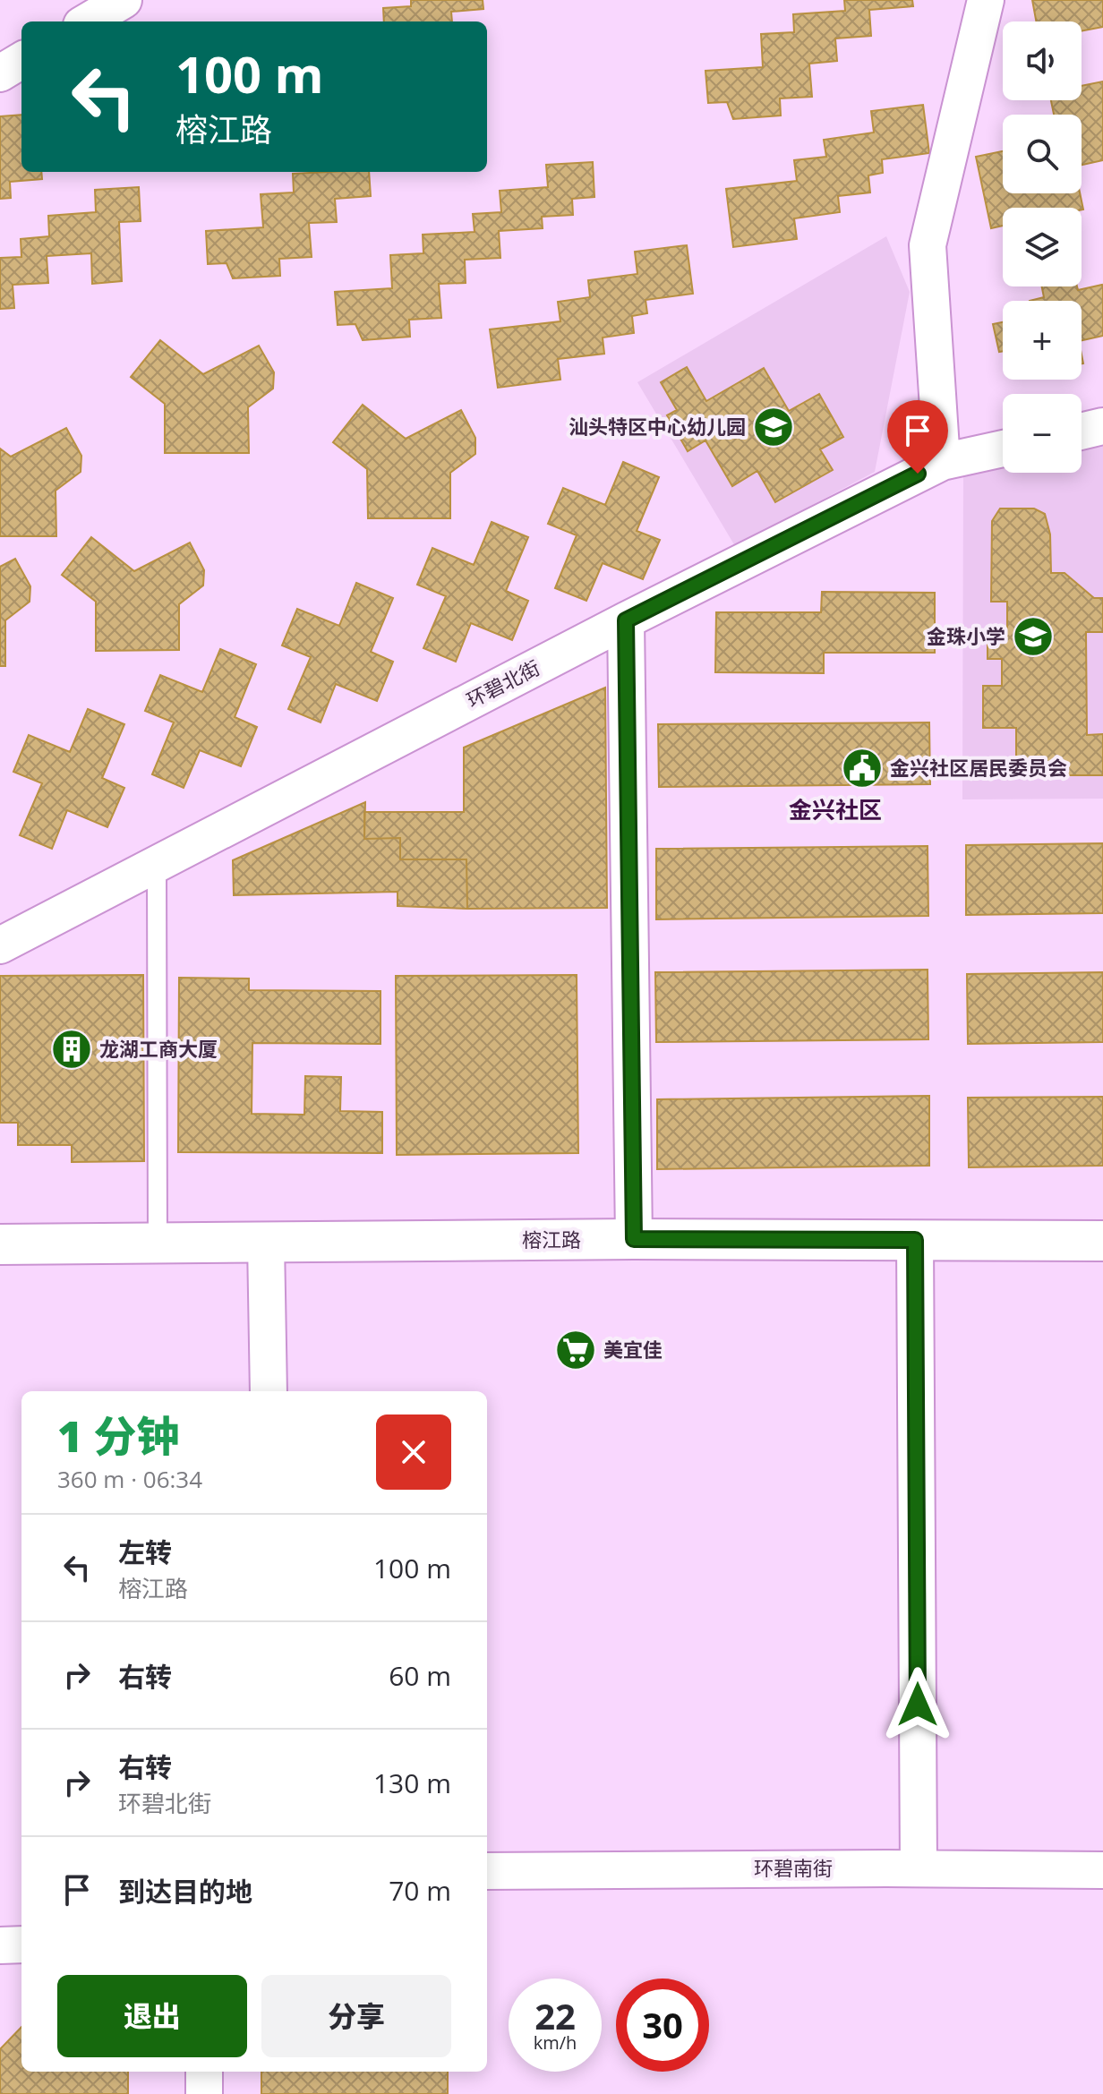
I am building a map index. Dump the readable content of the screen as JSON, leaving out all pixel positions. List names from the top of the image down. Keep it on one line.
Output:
{"streets":{"street":["环碧北街","榕江路","环碧南街"]},"districts":["金兴社区"],"places":{"school or university":["汕头特区中心幼儿园","金珠小学"],"public building":["金兴社区居民委员会"],"building":["龙湖工商大厦"],"supermarket":["美宜佳"]},"page":{"map_buttons":["+","−"],"turn":["100 m","榕江路"],"heading":["1 分钟","360 m · 06:34"],"list":[{"name":"左转","note":"榕江路","value":"100 m"},{"name":"右转","value":"60 m"},{"name":"右转","note":"环碧北街","value":"130 m"},{"name":"到达目的地","value":"70 m"}],"buttons":["退出","分享"],"speed":"22 km/h","limit":"30"}}
